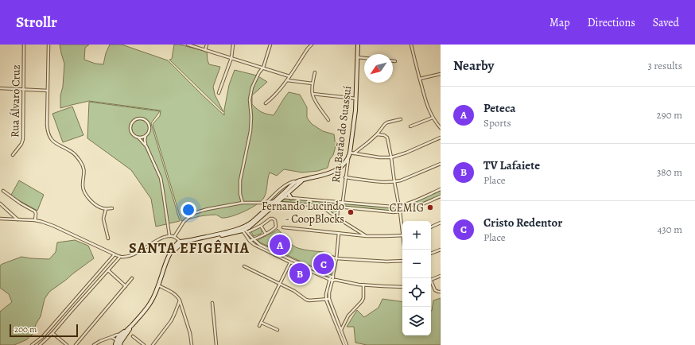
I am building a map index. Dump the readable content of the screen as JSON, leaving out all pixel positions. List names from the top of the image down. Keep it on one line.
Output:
{"streets":{"main road":["Rua Barão do Suassuí"],"street":["Rua Álvaro Cruz"]},"districts":["SANTA EFIGÊNIA"],"places":["CEMIG","Fernando Lucindo - CoopBlocks"],"scale_bar":"200 m","north":"bottom left","page":{"header":"Strollr","nav":["Map","Directions","Saved"],"heading":["Nearby","3 results"],"list":[{"mark":"A","name":"Peteca","note":"Sports","value":"290 m"},{"mark":"B","name":"TV Lafaiete","note":"Place","value":"380 m"},{"mark":"C","name":"Cristo Redentor","note":"Place","value":"430 m"}],"map_buttons":["+","−"],"pins":["A","C","B"],"scale":"200 m"}}
